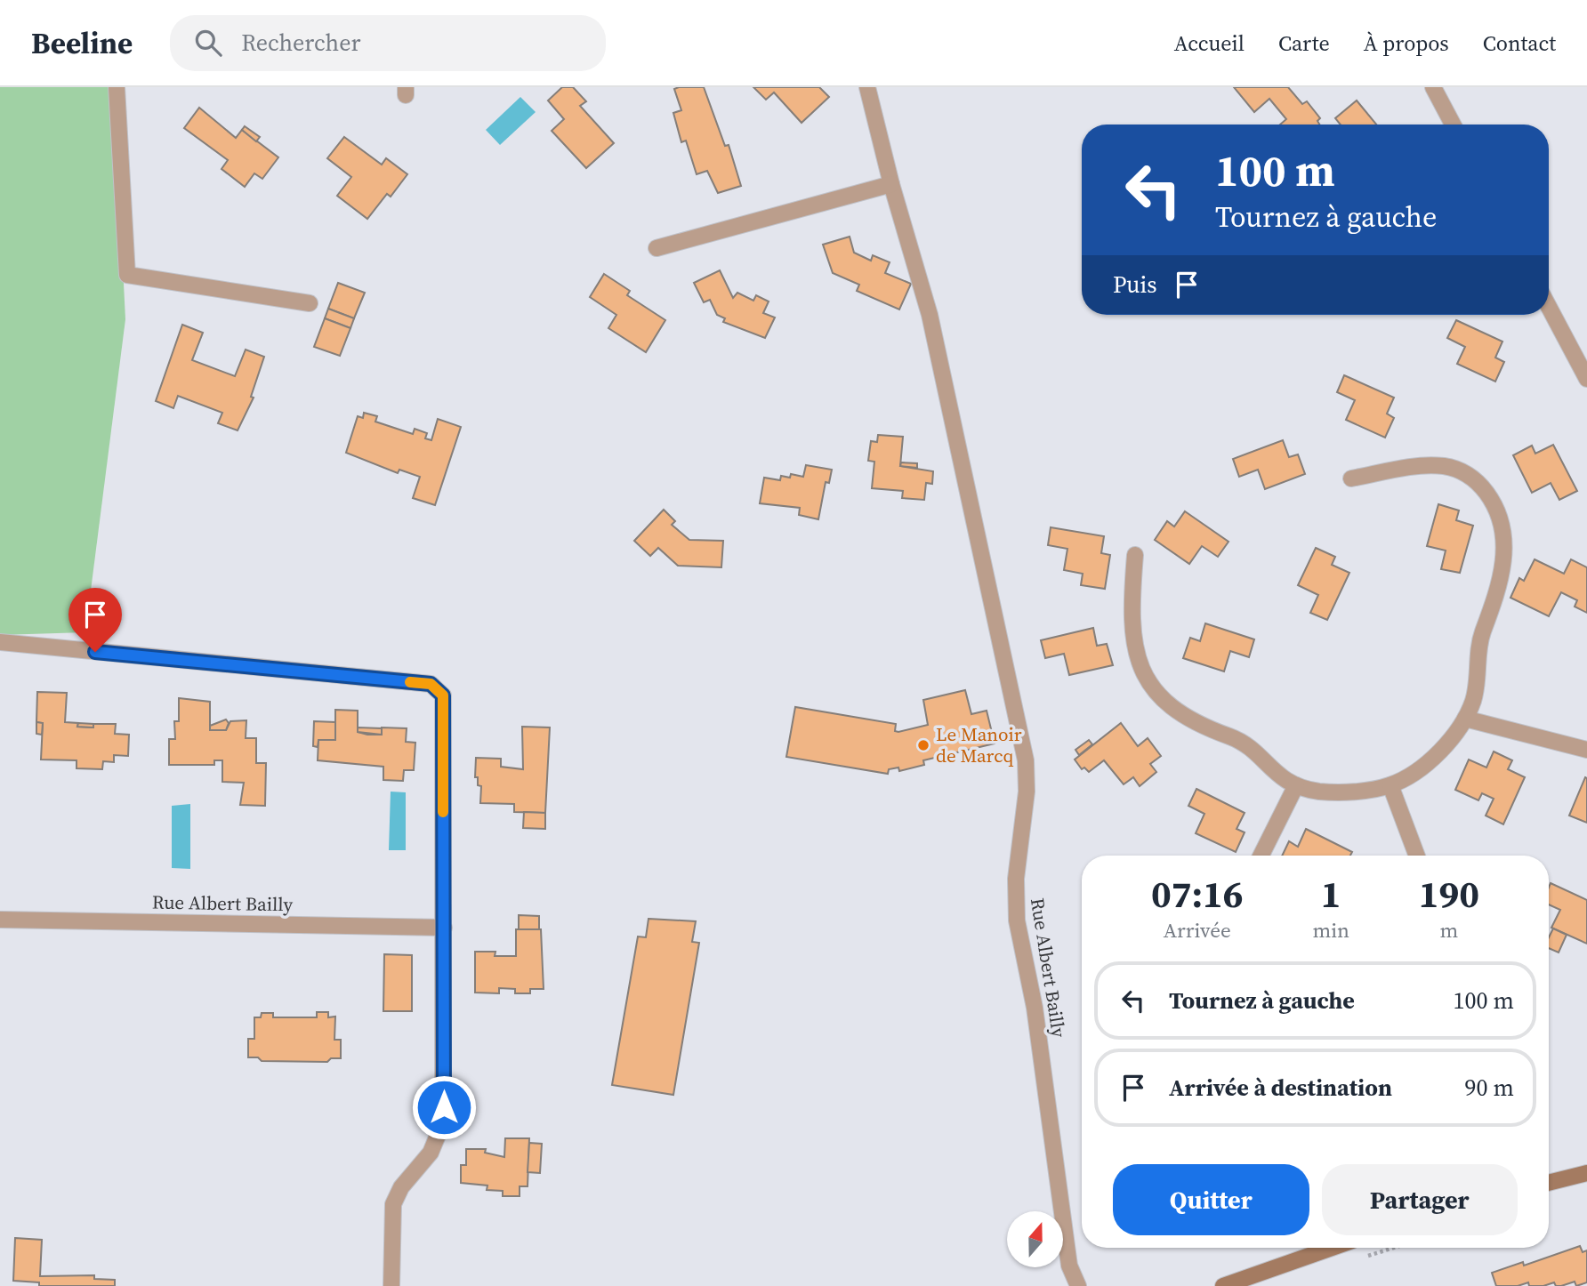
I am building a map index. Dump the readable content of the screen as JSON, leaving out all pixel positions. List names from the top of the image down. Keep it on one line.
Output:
{"streets":{"street":["Rue Albert Bailly"]},"places":["Le Manoir de Marcq"],"north":"top","page":{"header":"Beeline","search":"Rechercher","nav":["Accueil","Carte","À propos","Contact"],"turn":["100 m","Tournez à gauche"],"then":"Puis","eta":["07:16","Arrivée","1","min","190","m"],"list":[{"name":"Tournez à gauche","value":"100 m"},{"name":"Arrivée à destination","value":"90 m"}],"buttons":["Quitter","Partager"]}}
